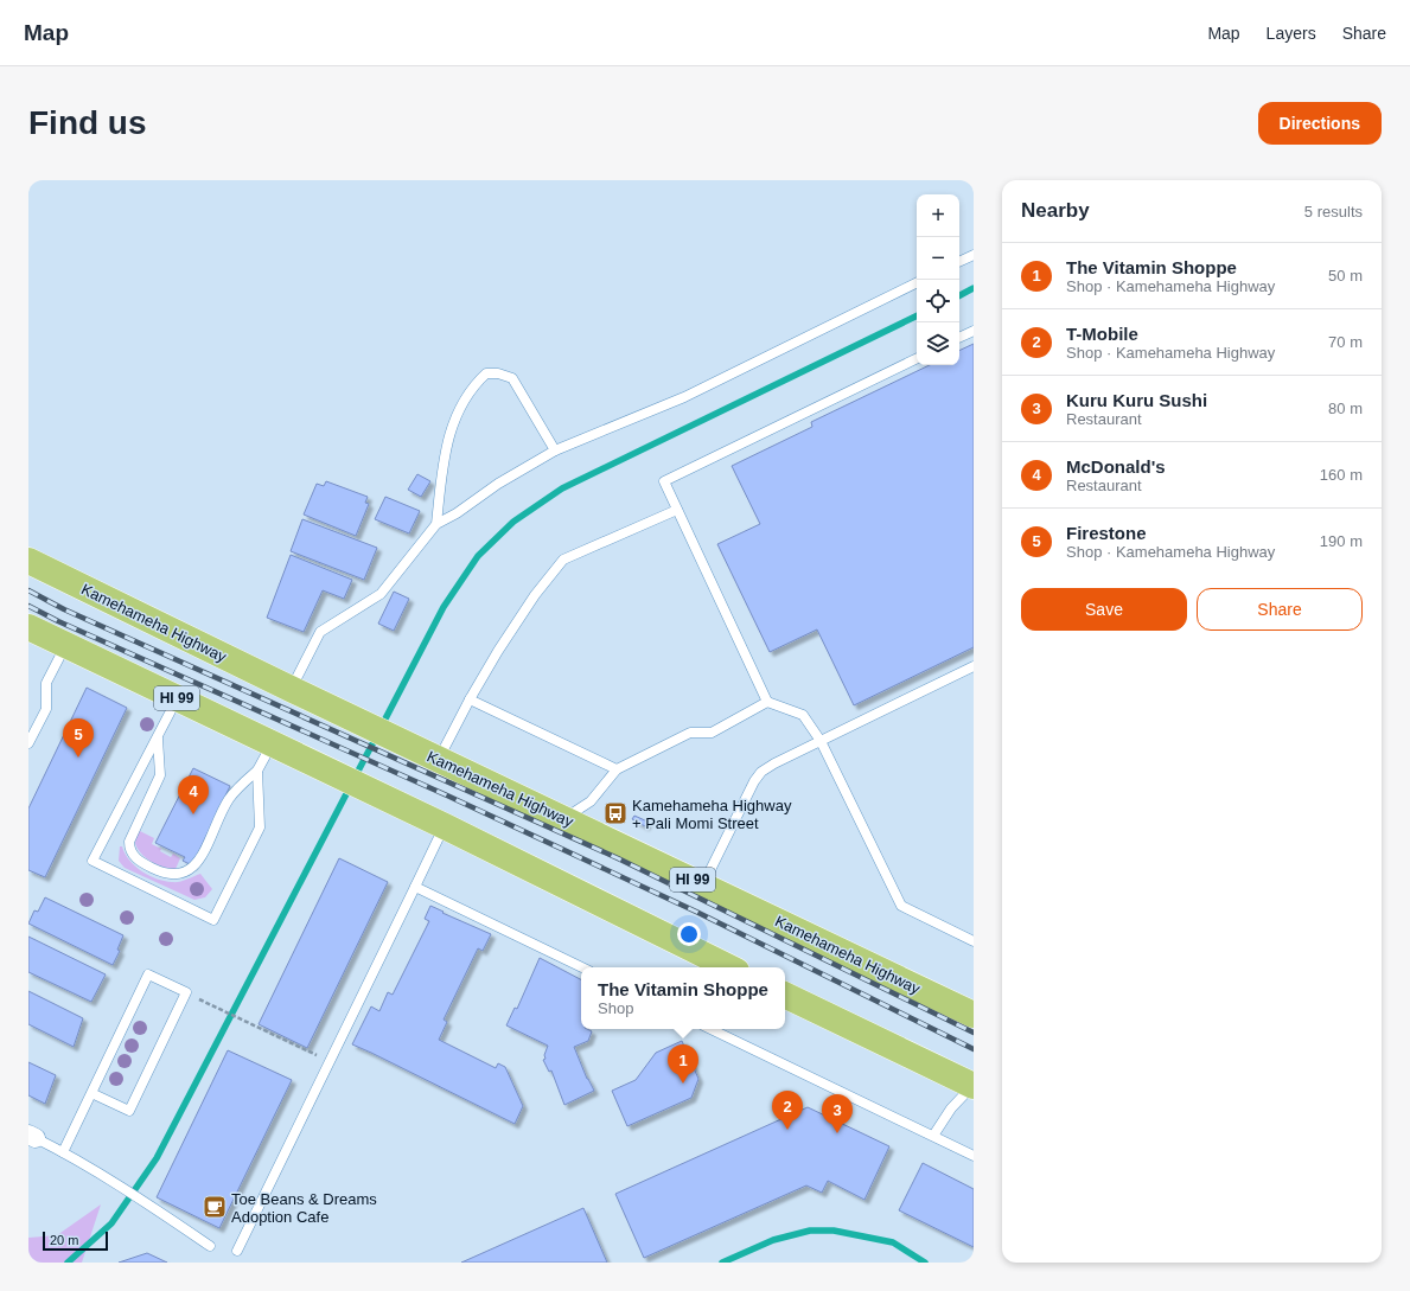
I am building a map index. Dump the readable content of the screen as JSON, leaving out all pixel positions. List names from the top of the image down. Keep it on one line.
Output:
{"streets":{"main road":["Kamehameha Highway","HI 99"]},"places":{"bus stop":["Kamehameha Highway + Pali Momi Street"],"cafe":["Toe Beans & Dreams Adoption Cafe"]},"scale_bar":"20 m","page":{"header":"Map","nav":["Map","Layers","Share"],"buttons":["Directions",["Save","Share"]],"title":"Find us","heading":["Nearby","5 results"],"map_buttons":["+","−"],"list":[{"mark":"1","name":"The Vitamin Shoppe","note":"Shop · Kamehameha Highway","value":"50 m"},{"mark":"2","name":"T-Mobile","note":"Shop · Kamehameha Highway","value":"70 m"},{"mark":"3","name":"Kuru Kuru Sushi","note":"Restaurant","value":"80 m"},{"mark":"4","name":"McDonald's","note":"Restaurant","value":"160 m"},{"mark":"5","name":"Firestone","note":"Shop · Kamehameha Highway","value":"190 m"}],"pins":["5","4","1","2","3"],"popup":["The Vitamin Shoppe","Shop"],"scale":"20 m"}}
